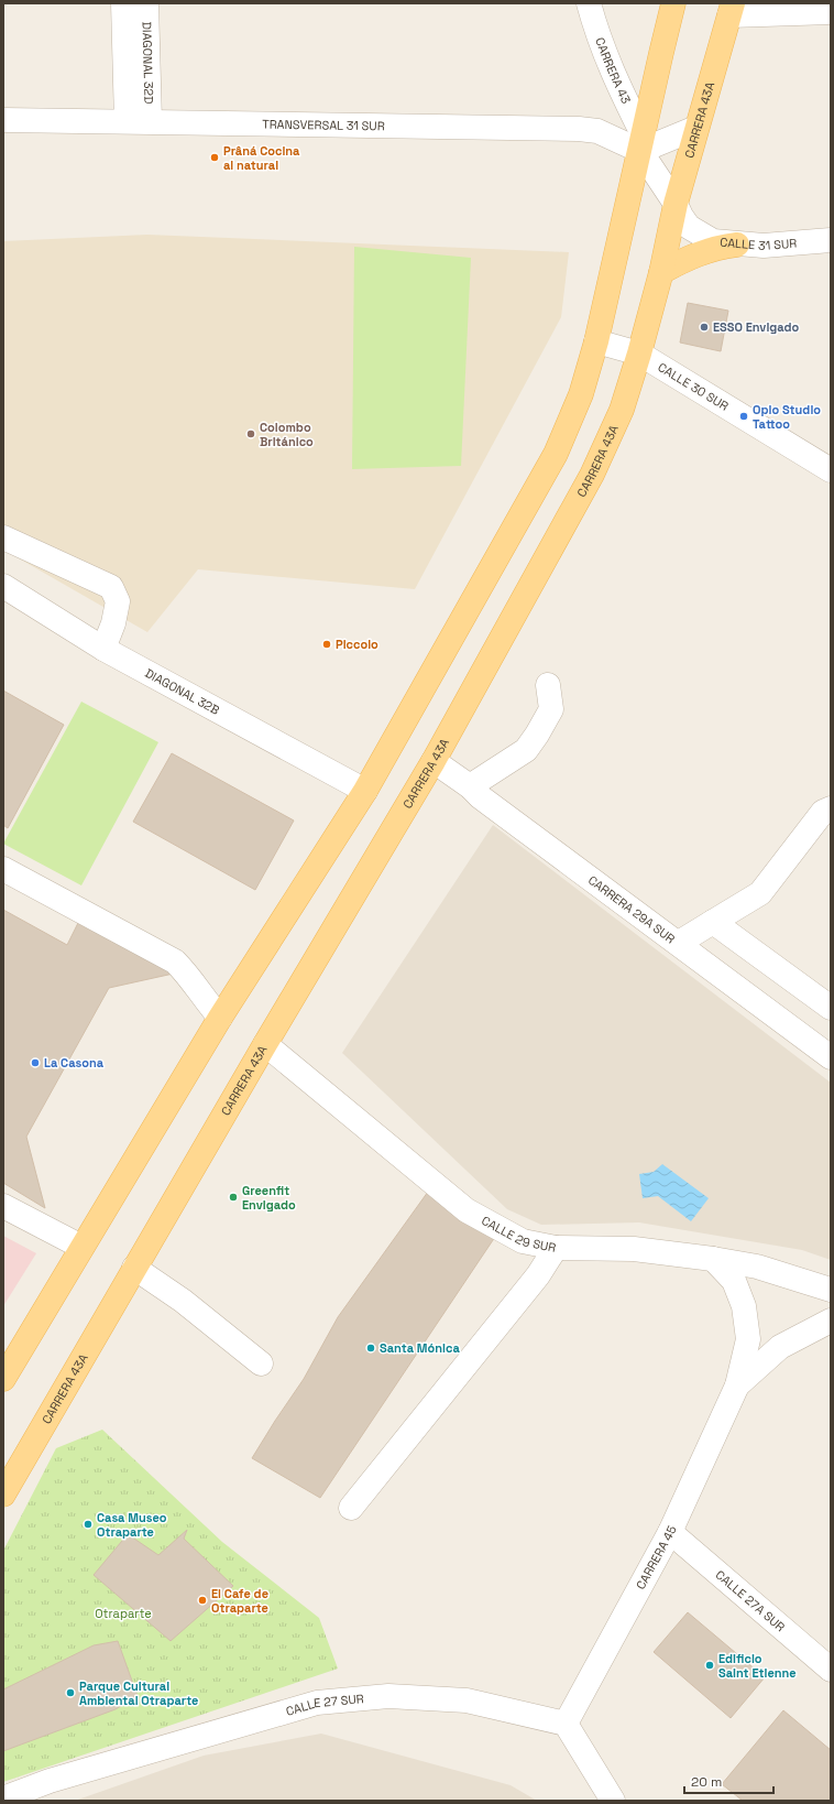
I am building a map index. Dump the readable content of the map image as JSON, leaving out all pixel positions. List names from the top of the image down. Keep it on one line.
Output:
{"streets":{"main road":["CARRERA 43A"],"street":["DIAGONAL 32D","CARRERA 43","TRANSVERSAL 31 SUR","CALLE 31 SUR","CALLE 30 SUR","DIAGONAL 32B","CARRERA 29A SUR","CALLE 29 SUR","CARRERA 45","CALLE 27A SUR","CALLE 27 SUR"]},"crossings":[["DIAGONAL 32D","TRANSVERSAL 31 SUR"],["CARRERA 43","TRANSVERSAL 31 SUR"],["CARRERA 43A","CALLE 31 SUR"],["CARRERA 43A","CALLE 30 SUR"],["CARRERA 43A","CARRERA 29A SUR"],["CARRERA 43A","CALLE 29 SUR"],["CALLE 29 SUR","CARRERA 45"],["CARRERA 45","CALLE 27A SUR"],["CARRERA 45","CALLE 27 SUR"]],"parks":["Otraparte"],"places":["Prâná Cocina al natural","ESSO Envigado","Opio Studio Tattoo","Colombo Británico","Piccolo","La Casona","Greenfit Envigado","Santa Mónica","Casa Museo Otraparte","El Cafe de Otraparte","Edificio Saint Etienne","Parque Cultural Ambiental Otraparte"],"scale_bar":"20 m"}
